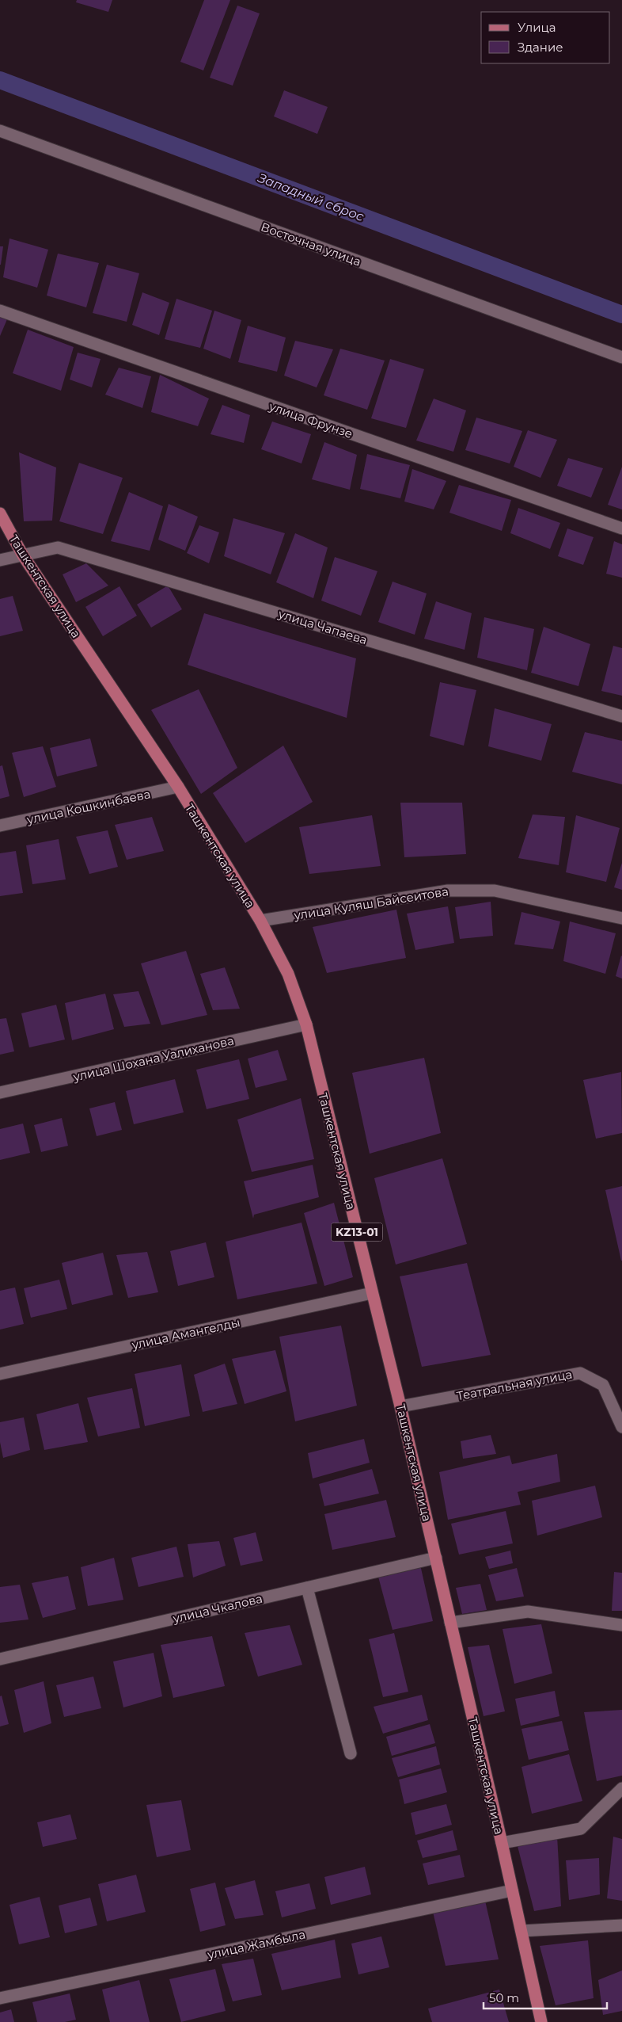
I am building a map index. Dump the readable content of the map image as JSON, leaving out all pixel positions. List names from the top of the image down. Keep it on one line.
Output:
{"streets":{"main road":["Ташкентская улица","KZ13-01"],"street":["Восточная улица","улица Фрунзе","улица Чапаева","улица Кошкинбаева","улица Куляш Байсеитова","улица Шохана Уалиханова","улица Амангелды","Театральная улица","улица Чкалова","улица Жамбыла"]},"crossings":[["Ташкентская улица","улица Чапаева"],["Ташкентская улица","улица Кошкинбаева"],["Ташкентская улица","улица Куляш Байсеитова"],["Ташкентская улица","улица Шохана Уалиханова"],["Ташкентская улица","улица Амангелды"],["Ташкентская улица","Театральная улица"],["Ташкентская улица","улица Чкалова"],["Ташкентская улица","улица Жамбыла"]],"water":["Западный сброс"],"legend":["Улица","Здание"],"scale_bar":"50 m"}
